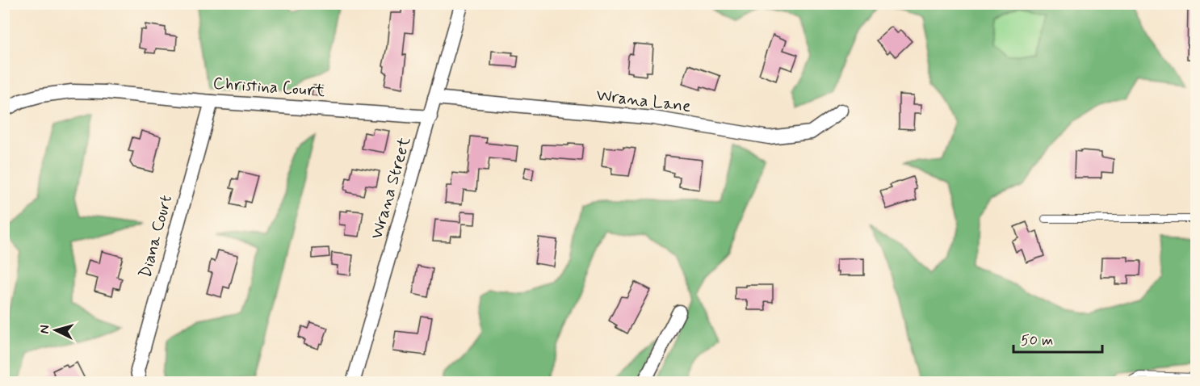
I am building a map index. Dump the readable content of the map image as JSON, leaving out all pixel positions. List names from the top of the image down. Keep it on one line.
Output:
{"streets":{"street":["Christina Court","Wrana Lane","Wrana Street","Diana Court"]},"crossings":[["Christina Court","Wrana Street"],["Christina Court","Diana Court"],["Wrana Lane","Wrana Street"]],"scale_bar":"50 m","north":"left"}
